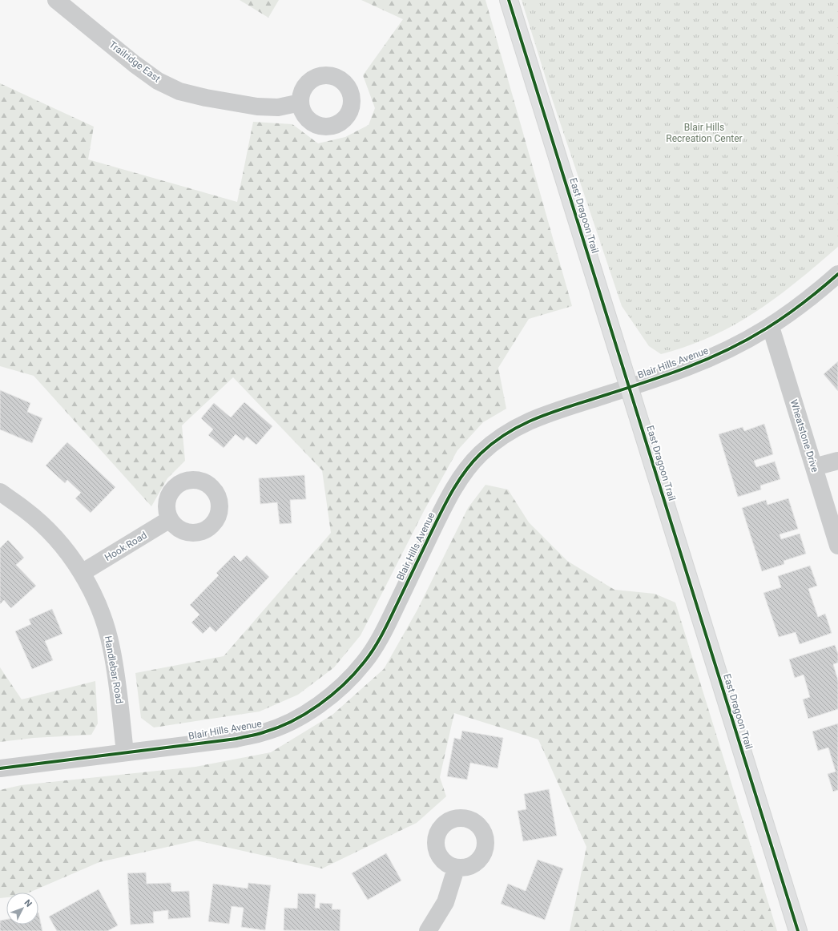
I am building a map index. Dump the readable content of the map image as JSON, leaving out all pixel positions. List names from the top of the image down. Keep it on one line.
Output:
{"streets":{"street":["Trailridge East","East Dragoon Trail","Blair Hills Avenue","Wheatstone Drive","Hook Road","Handlebar Road"]},"crossings":[["East Dragoon Trail","Blair Hills Avenue"],["Blair Hills Avenue","Wheatstone Drive"],["Blair Hills Avenue","Handlebar Road"],["Hook Road","Handlebar Road"]],"parks":["Blair Hills Recreation Center"],"north":"top right"}
